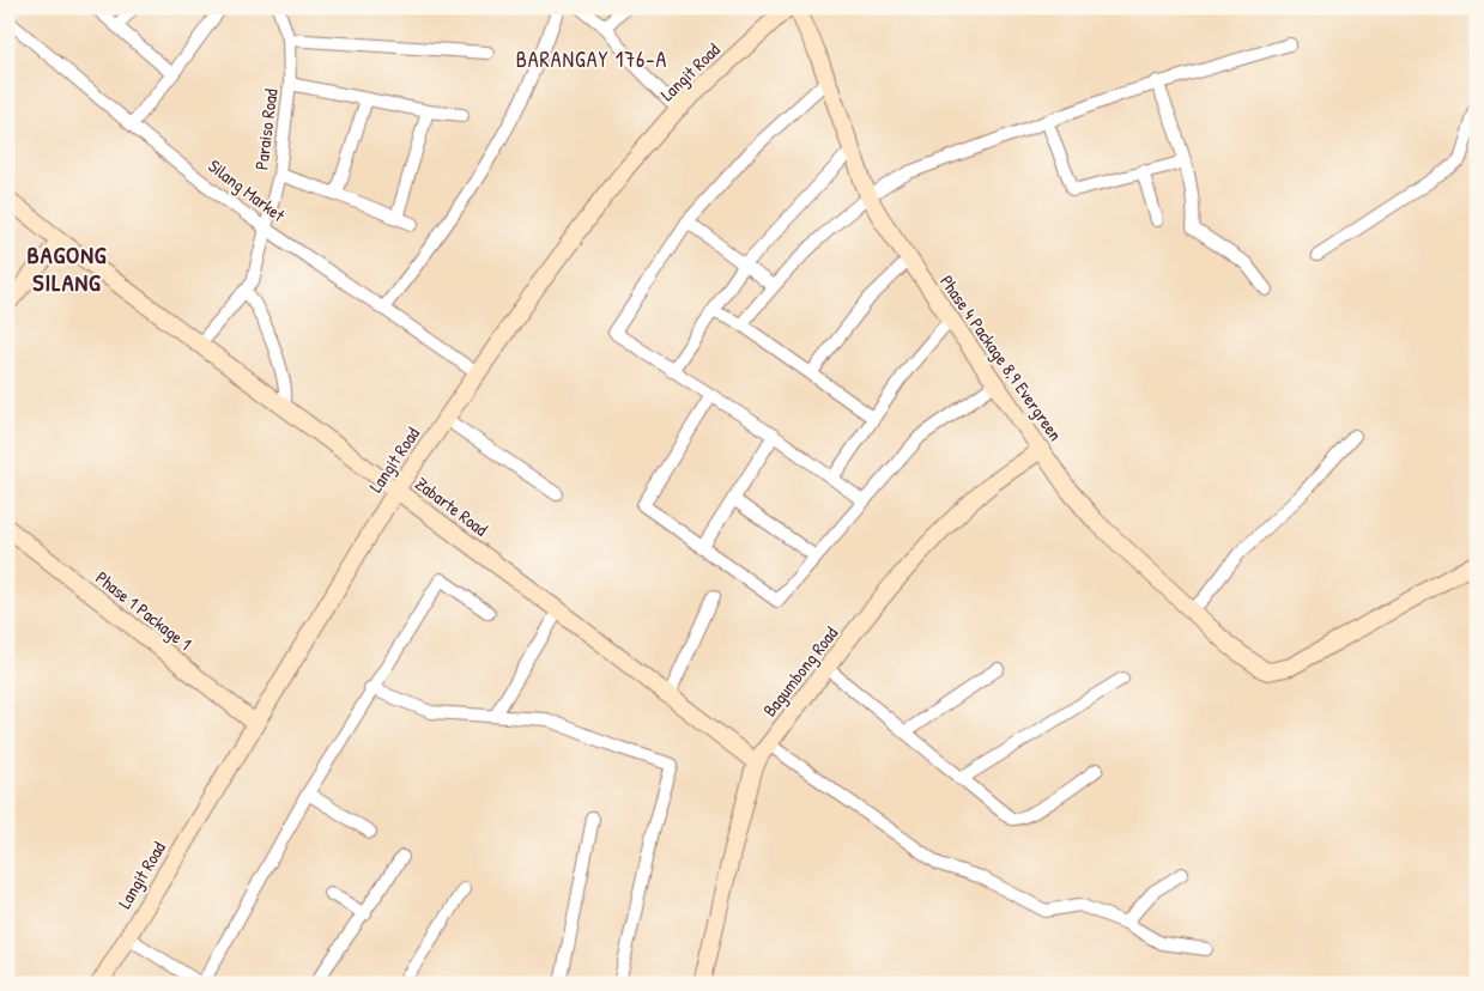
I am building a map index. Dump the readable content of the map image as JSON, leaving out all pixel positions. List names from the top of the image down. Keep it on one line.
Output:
{"streets":{"street":["Langit Road","Paraiso Road","Silang Market","Phase 4 Package 8,9 Evergreen","Zabarte Road","Phase 1 Package 1","Bagumbong Road"]},"crossings":[["Langit Road","Silang Market"],["Langit Road","Zabarte Road"],["Langit Road","Phase 1 Package 1"],["Paraiso Road","Silang Market"],["Paraiso Road","Zabarte Road"],["Phase 4 Package 8,9 Evergreen","Bagumbong Road"],["Zabarte Road","Bagumbong Road"]],"districts":["BARANGAY 176-A","BAGONG SILANG"]}
